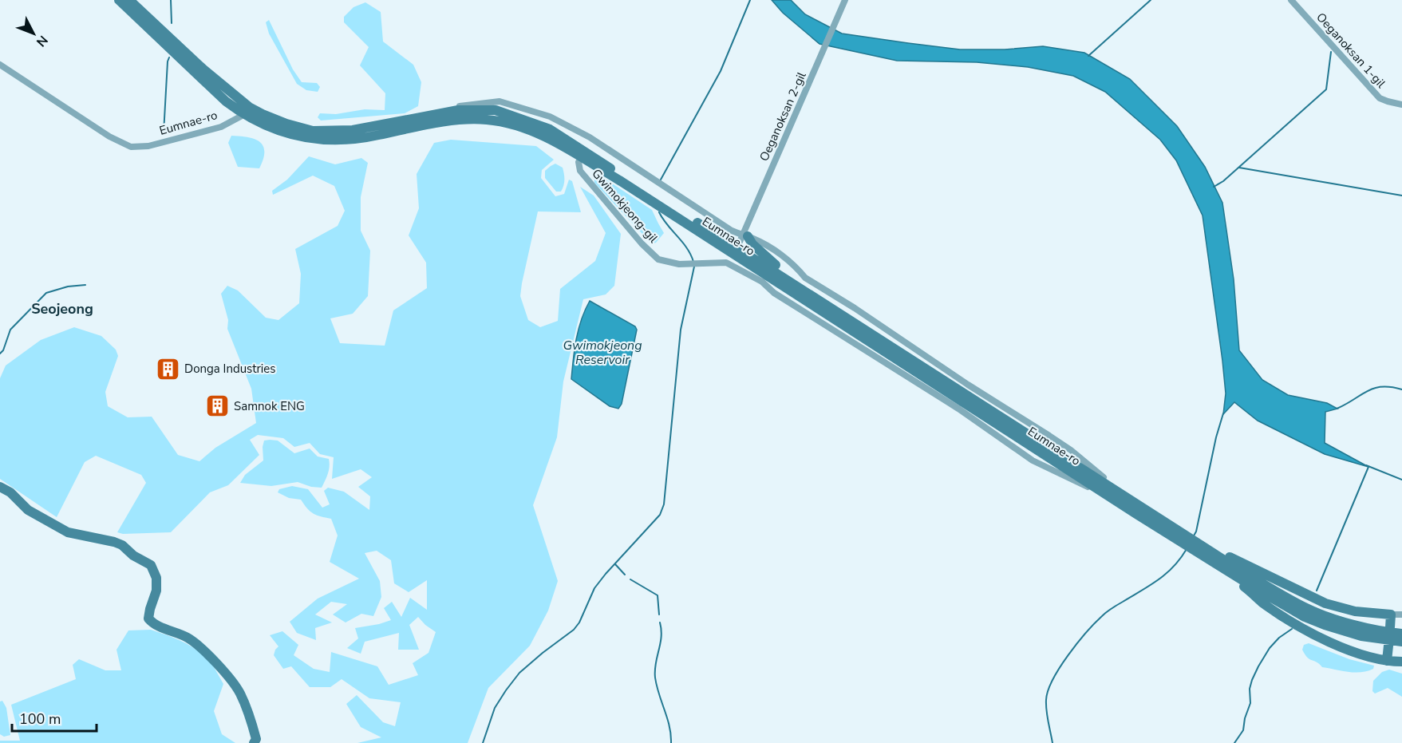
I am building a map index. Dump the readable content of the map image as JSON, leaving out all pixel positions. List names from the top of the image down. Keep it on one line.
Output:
{"streets":{"street":["Oeganoksan 1-gil","Oeganoksan 2-gil","Eumnae-ro","Gwimokjeong-gil"]},"crossings":[["Oeganoksan 2-gil","Eumnae-ro"],["Eumnae-ro","Gwimokjeong-gil"]],"districts":["Seojeong"],"water":["Gwimokjeong Reservoir"],"places":{"building":["Donga Industries","Samnok ENG"]},"scale_bar":"100 m","north":"bottom right"}
